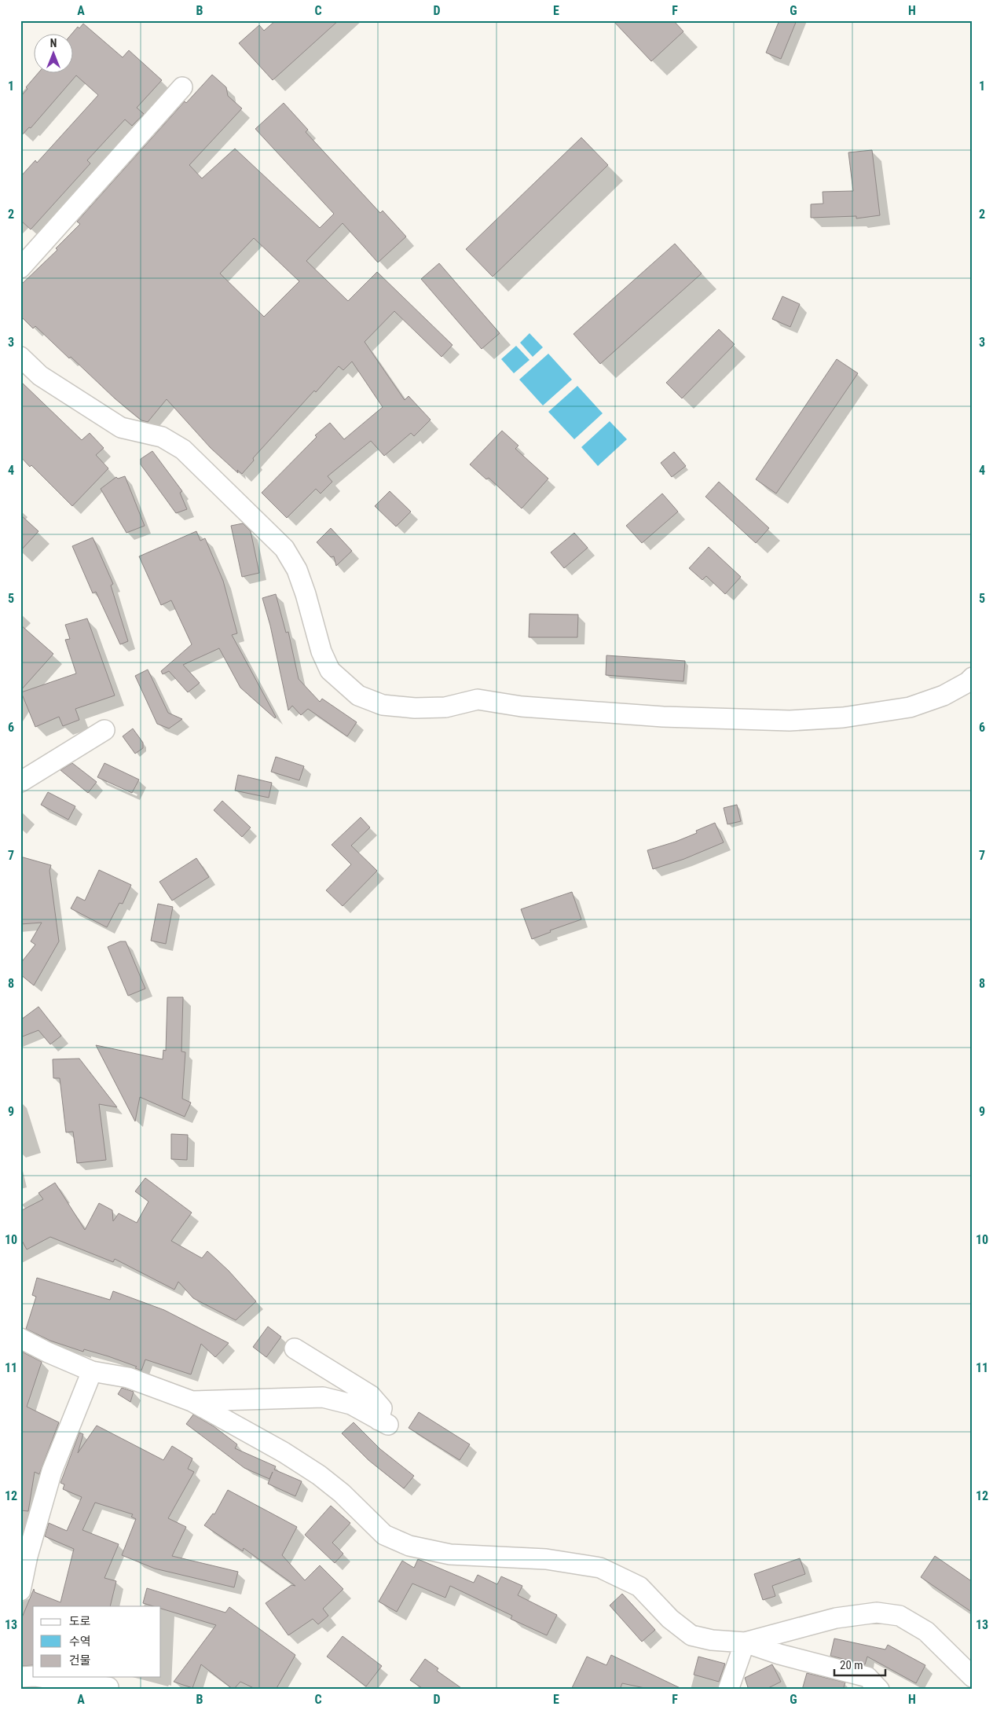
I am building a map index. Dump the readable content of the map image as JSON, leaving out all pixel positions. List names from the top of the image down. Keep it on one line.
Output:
{"legend":["도로","수역","건물"],"scale_bar":"20 m","north":"top","grid":{"columns":["A","B","C","D","E","F","G","H"],"rows":["1","2","3","4","5","6","7","8","9","10","11","12","13"]}}
